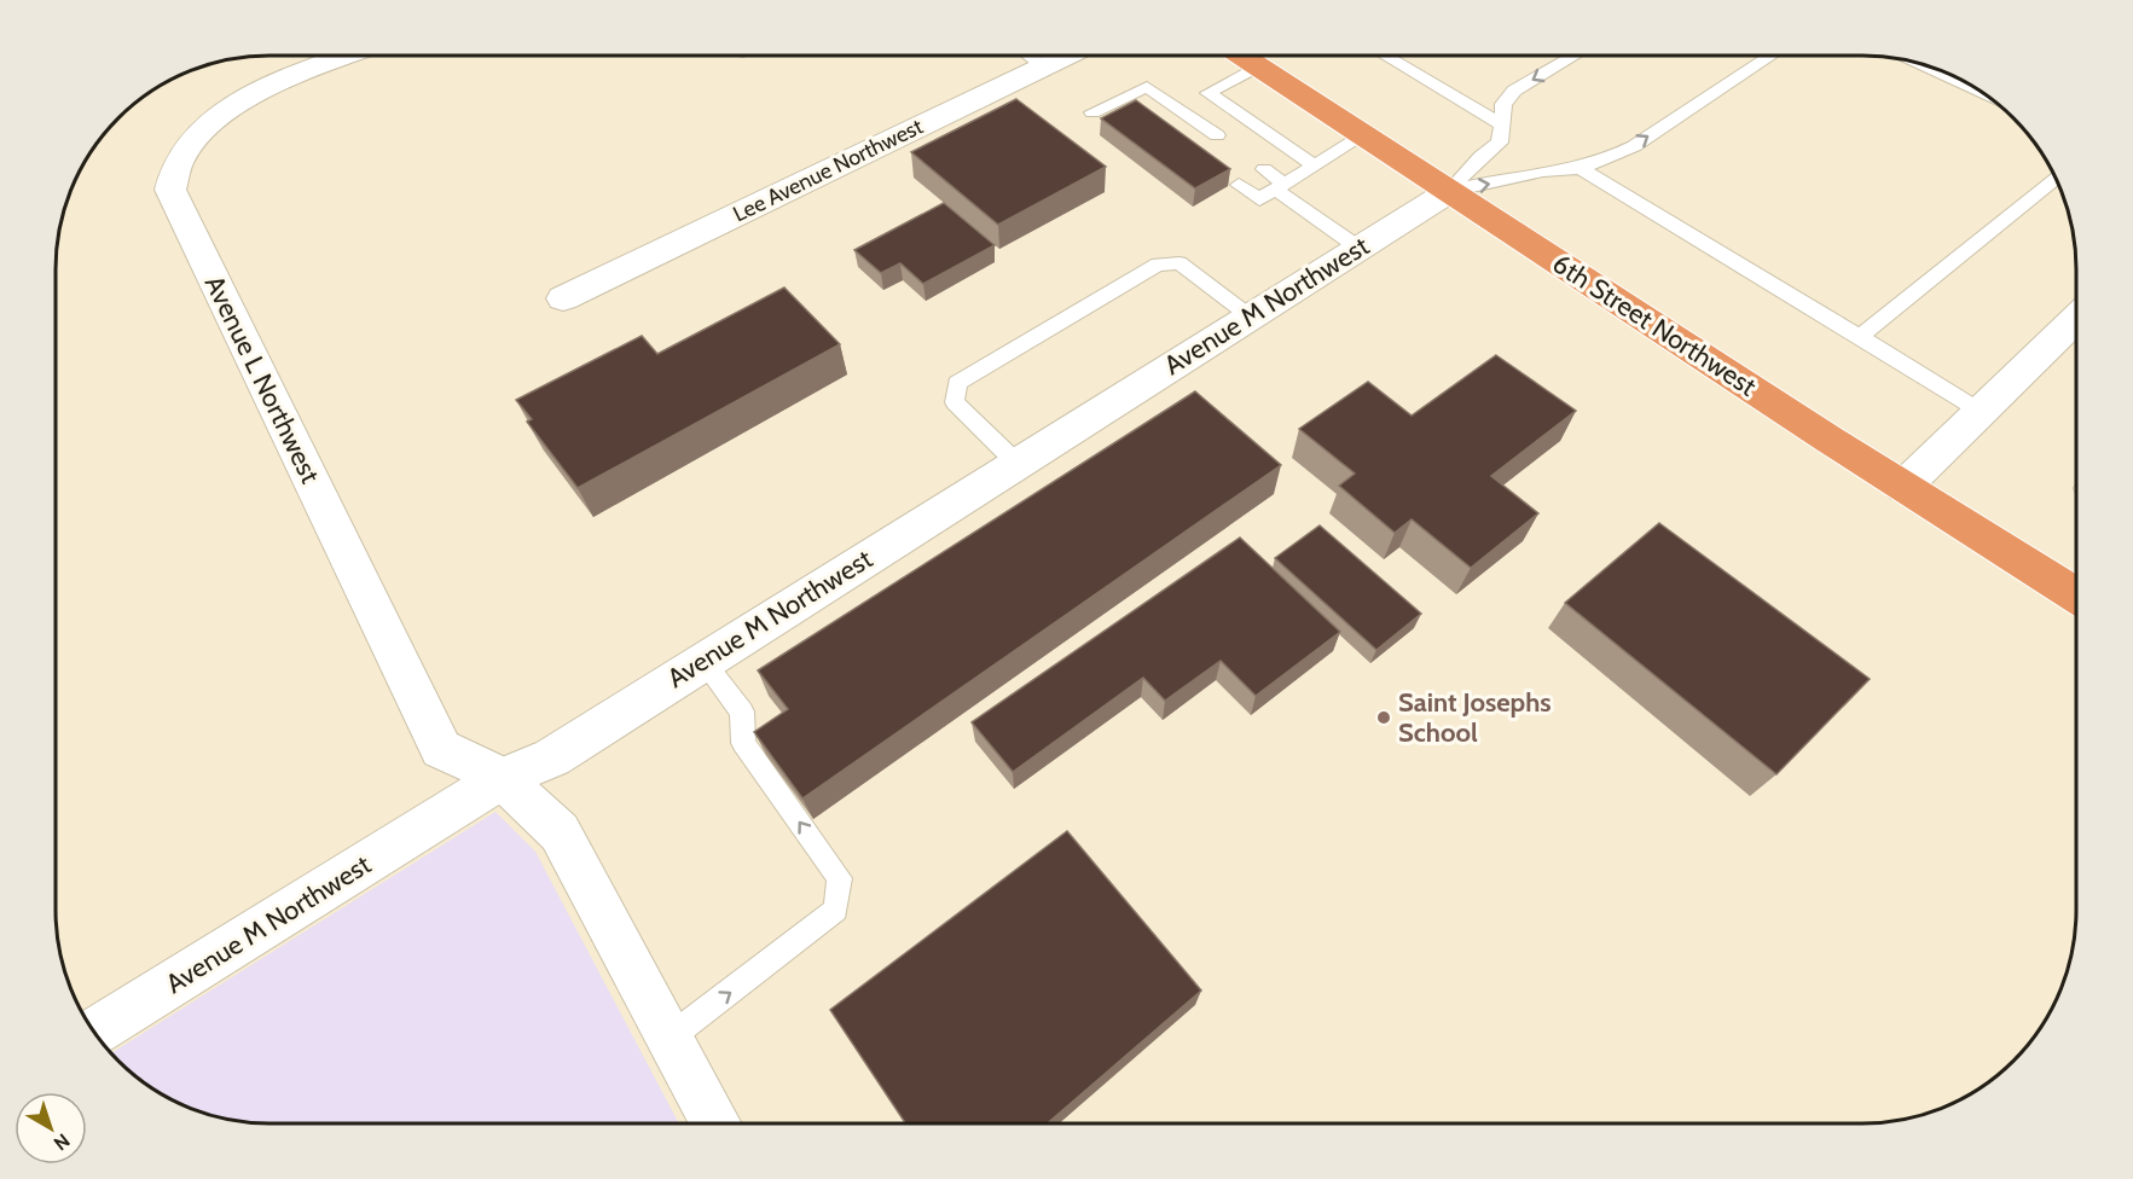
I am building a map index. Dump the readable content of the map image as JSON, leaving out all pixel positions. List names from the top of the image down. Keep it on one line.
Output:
{"streets":{"highway":["6th Street Northwest"],"street":["Lee Avenue Northwest","Avenue M Northwest","Avenue L Northwest"]},"crossings":[["Avenue M Northwest","6th Street Northwest"],["Avenue M Northwest","Avenue L Northwest"]],"places":["Saint Josephs School"],"north":"bottom right"}
